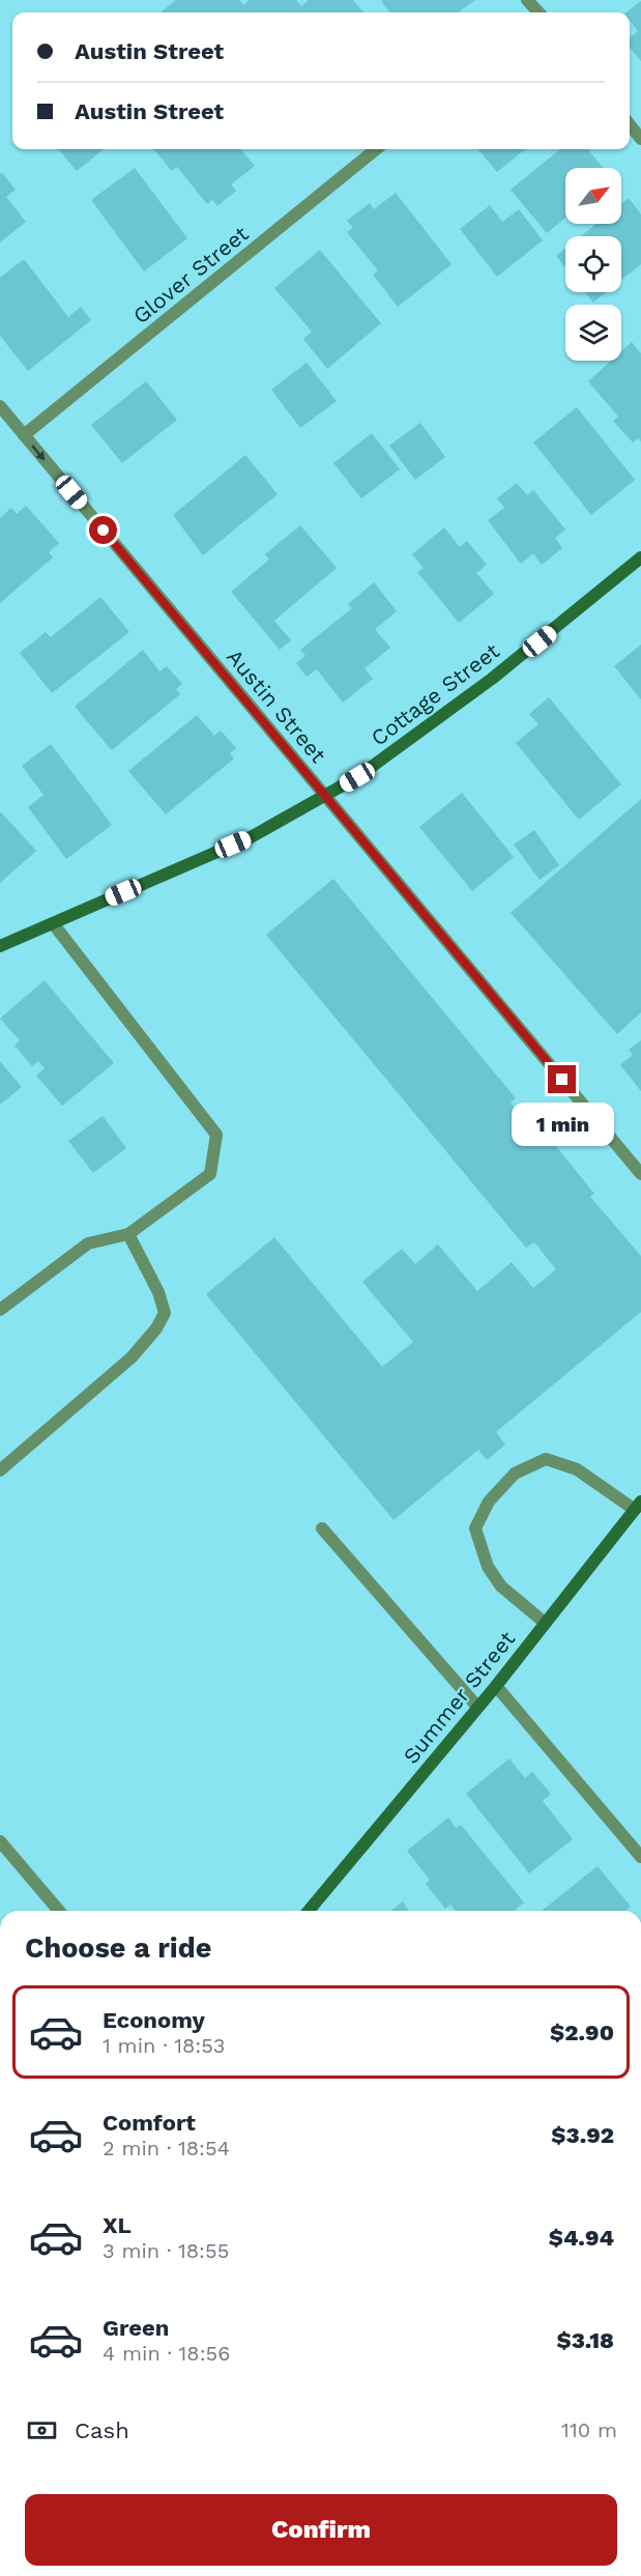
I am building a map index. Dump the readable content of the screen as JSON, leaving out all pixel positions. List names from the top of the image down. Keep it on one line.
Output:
{"streets":{"main road":["Cottage Street","Summer Street"],"street":["Glover Street","Austin Street"]},"crossings":[["Glover Street","Austin Street"],["Cottage Street","Austin Street"]],"one_way":["Austin Street"],"north":"top right","page":{"banner":["Austin Street","Austin Street"],"bubble":"1 min","heading":"Choose a ride","list":[{"name":"Economy","note":"1 min · 18:53","value":"$2.90"},{"name":"Comfort","note":"2 min · 18:54","value":"$3.92"},{"name":"XL","note":"3 min · 18:55","value":"$4.94"},{"name":"Green","note":"4 min · 18:56","value":"$3.18"}],"pay":["Cash","110 m"],"buttons":"Confirm"}}
